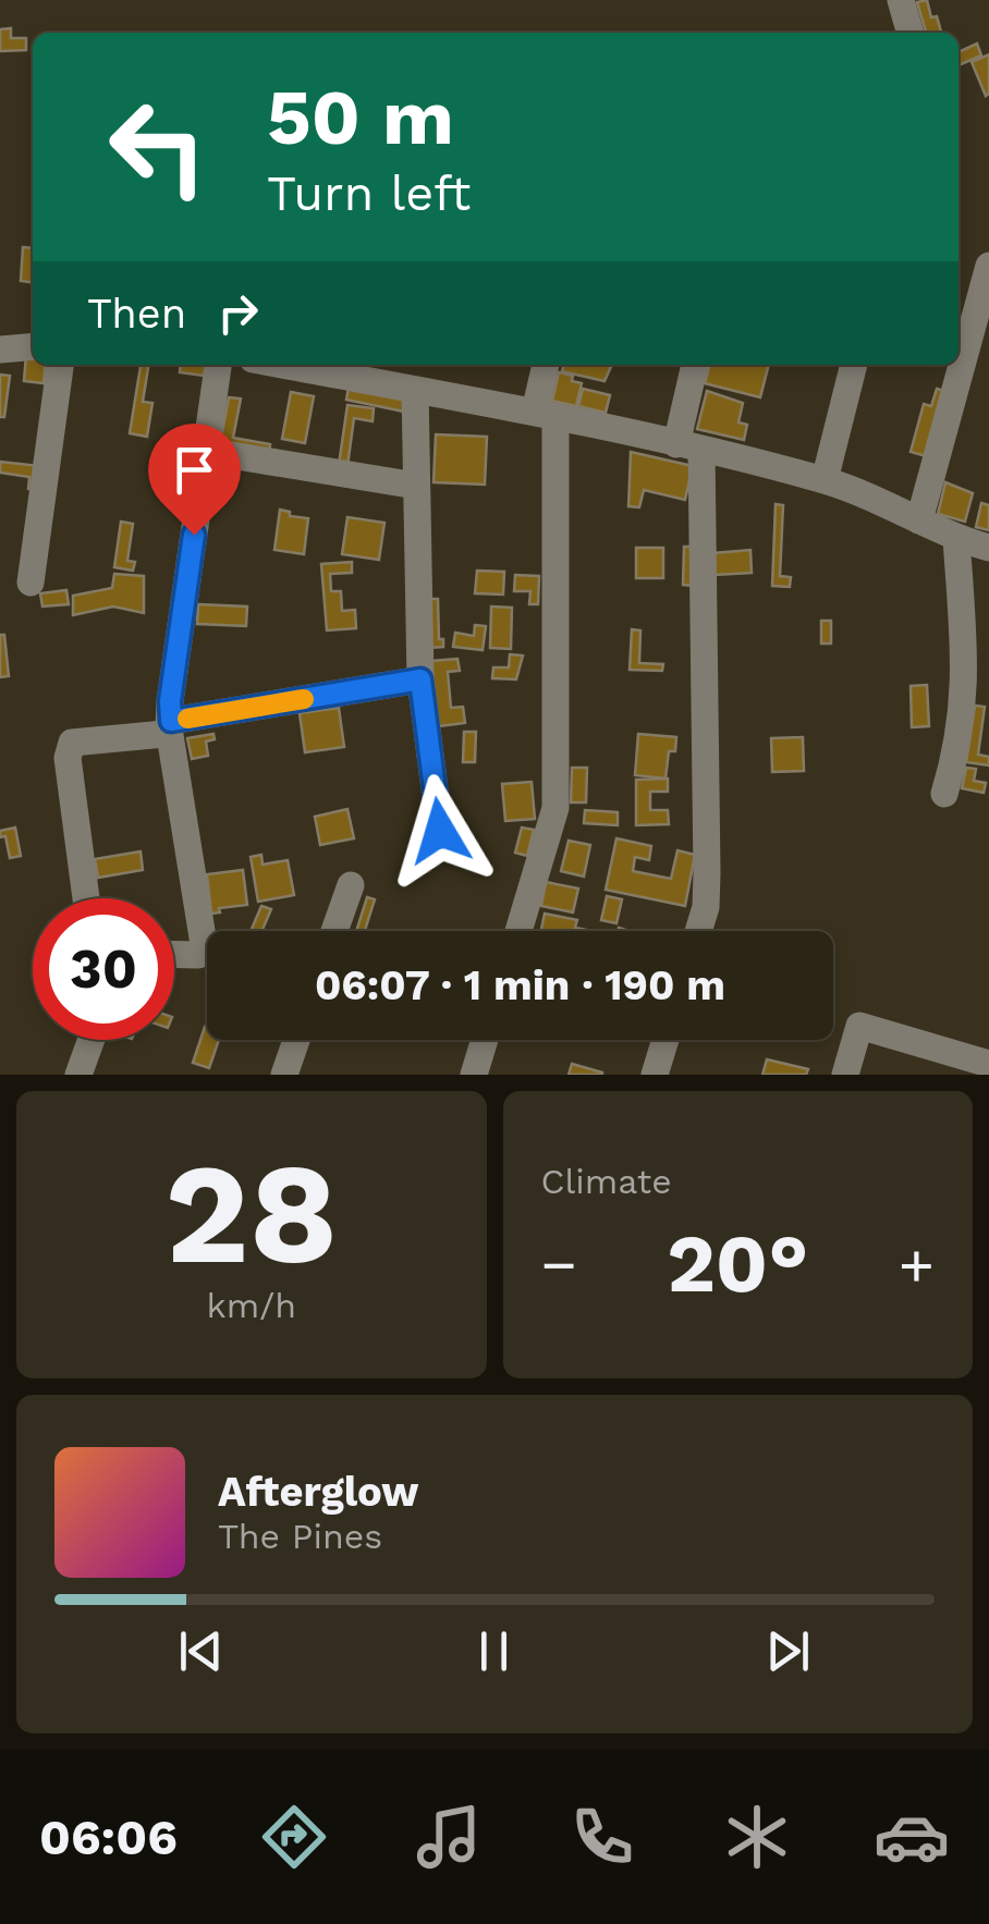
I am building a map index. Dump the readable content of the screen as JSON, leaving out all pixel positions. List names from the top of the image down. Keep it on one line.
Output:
{"page":{"turn":["50 m","Turn left"],"then":"Then","limit":"30","trip":"06:07 · 1 min · 190 m","tile":[["28","km/h"],"Climate"],"heat":["−","20°","+"],"song":["Afterglow","The Pines"],"tabs":"06:06"}}
